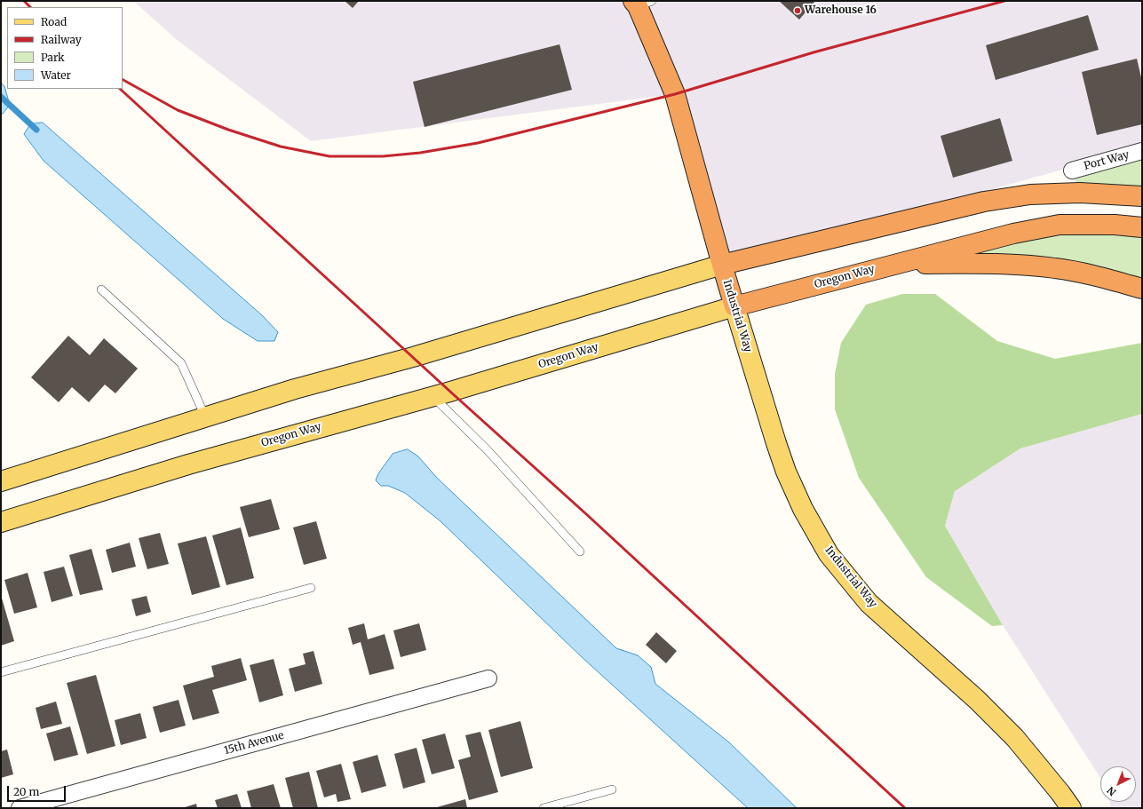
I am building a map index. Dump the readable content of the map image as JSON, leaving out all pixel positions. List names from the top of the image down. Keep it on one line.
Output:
{"streets":{"highway":["Oregon Way","Industrial Way"],"street":["Port Way","15th Avenue"]},"crossings":[["Oregon Way","Industrial Way"]],"places":["Warehouse 16"],"legend":["Road","Railway","Park","Water"],"scale_bar":"20 m","north":"bottom left"}
